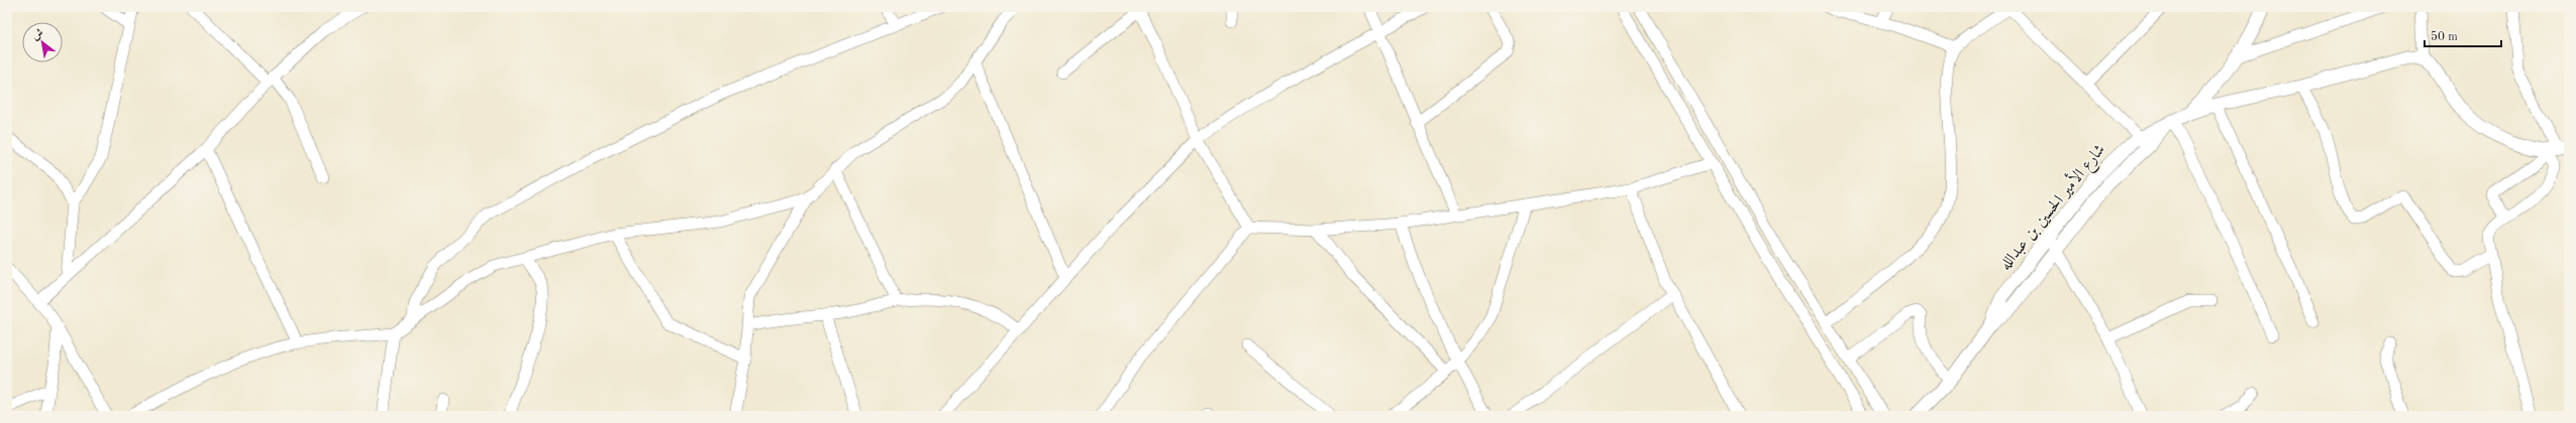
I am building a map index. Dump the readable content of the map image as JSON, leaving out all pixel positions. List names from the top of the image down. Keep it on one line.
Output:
{"streets":{"street":["شارع الأمير الحسين بن عبدالله"]},"scale_bar":"50 m","north":"top left"}
